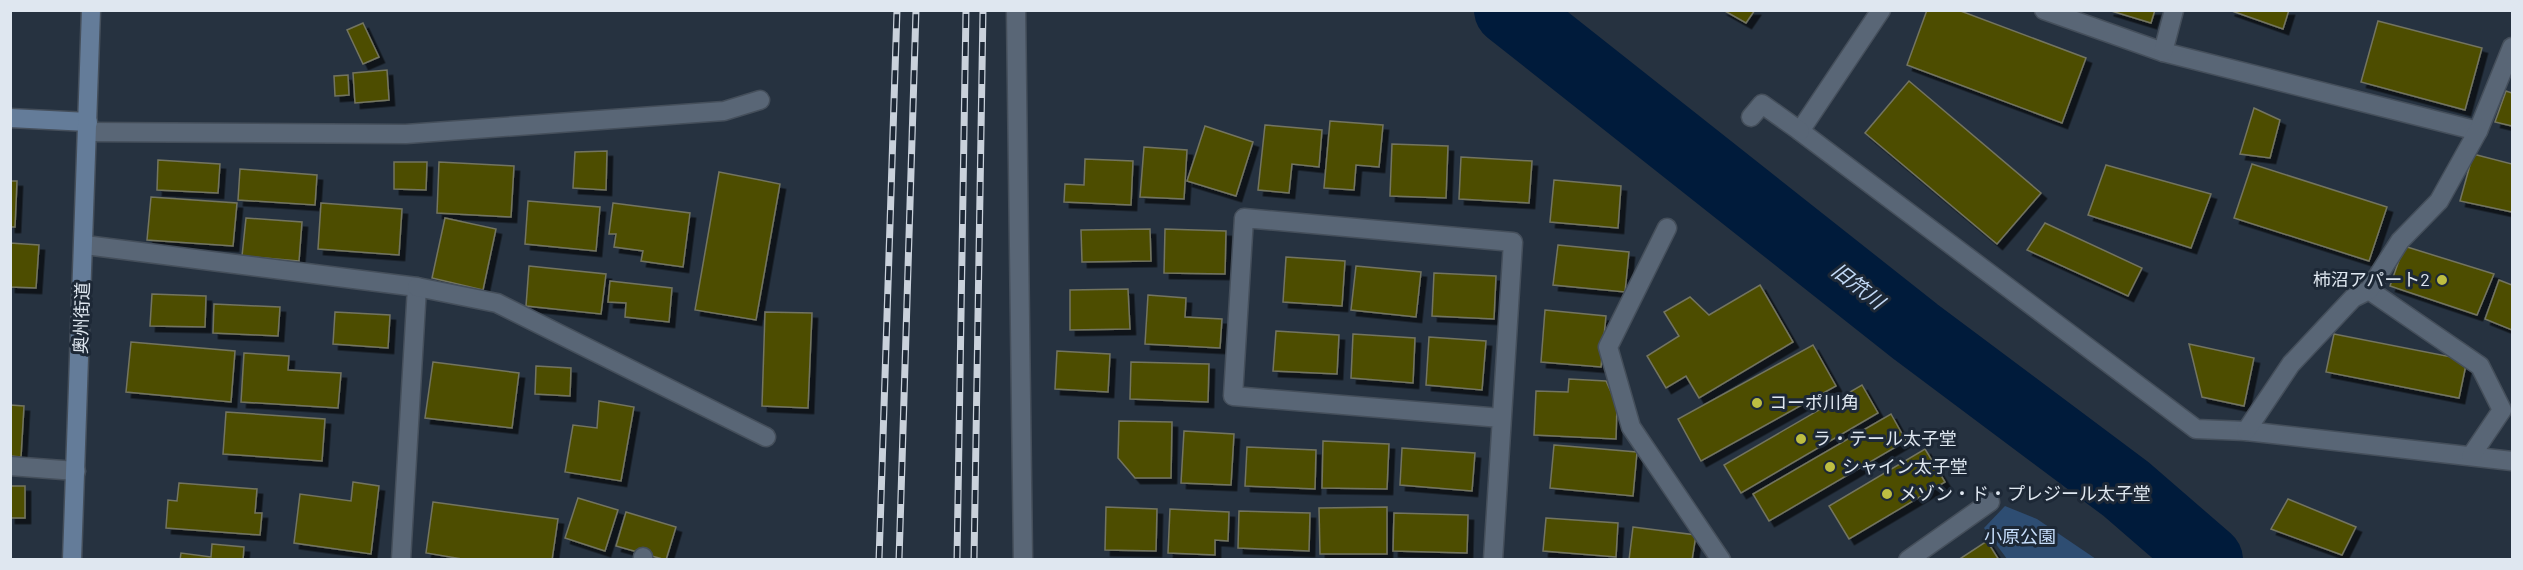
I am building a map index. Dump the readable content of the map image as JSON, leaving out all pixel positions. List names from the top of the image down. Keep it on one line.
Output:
{"streets":{"main road":["奥州街道"]},"water":["旧笊川"],"parks":["小原公園"],"places":["柿沼アパート2","コーポ川角","ラ・テール太子堂","シャイン太子堂","メゾン・ド・プレジール太子堂"]}
